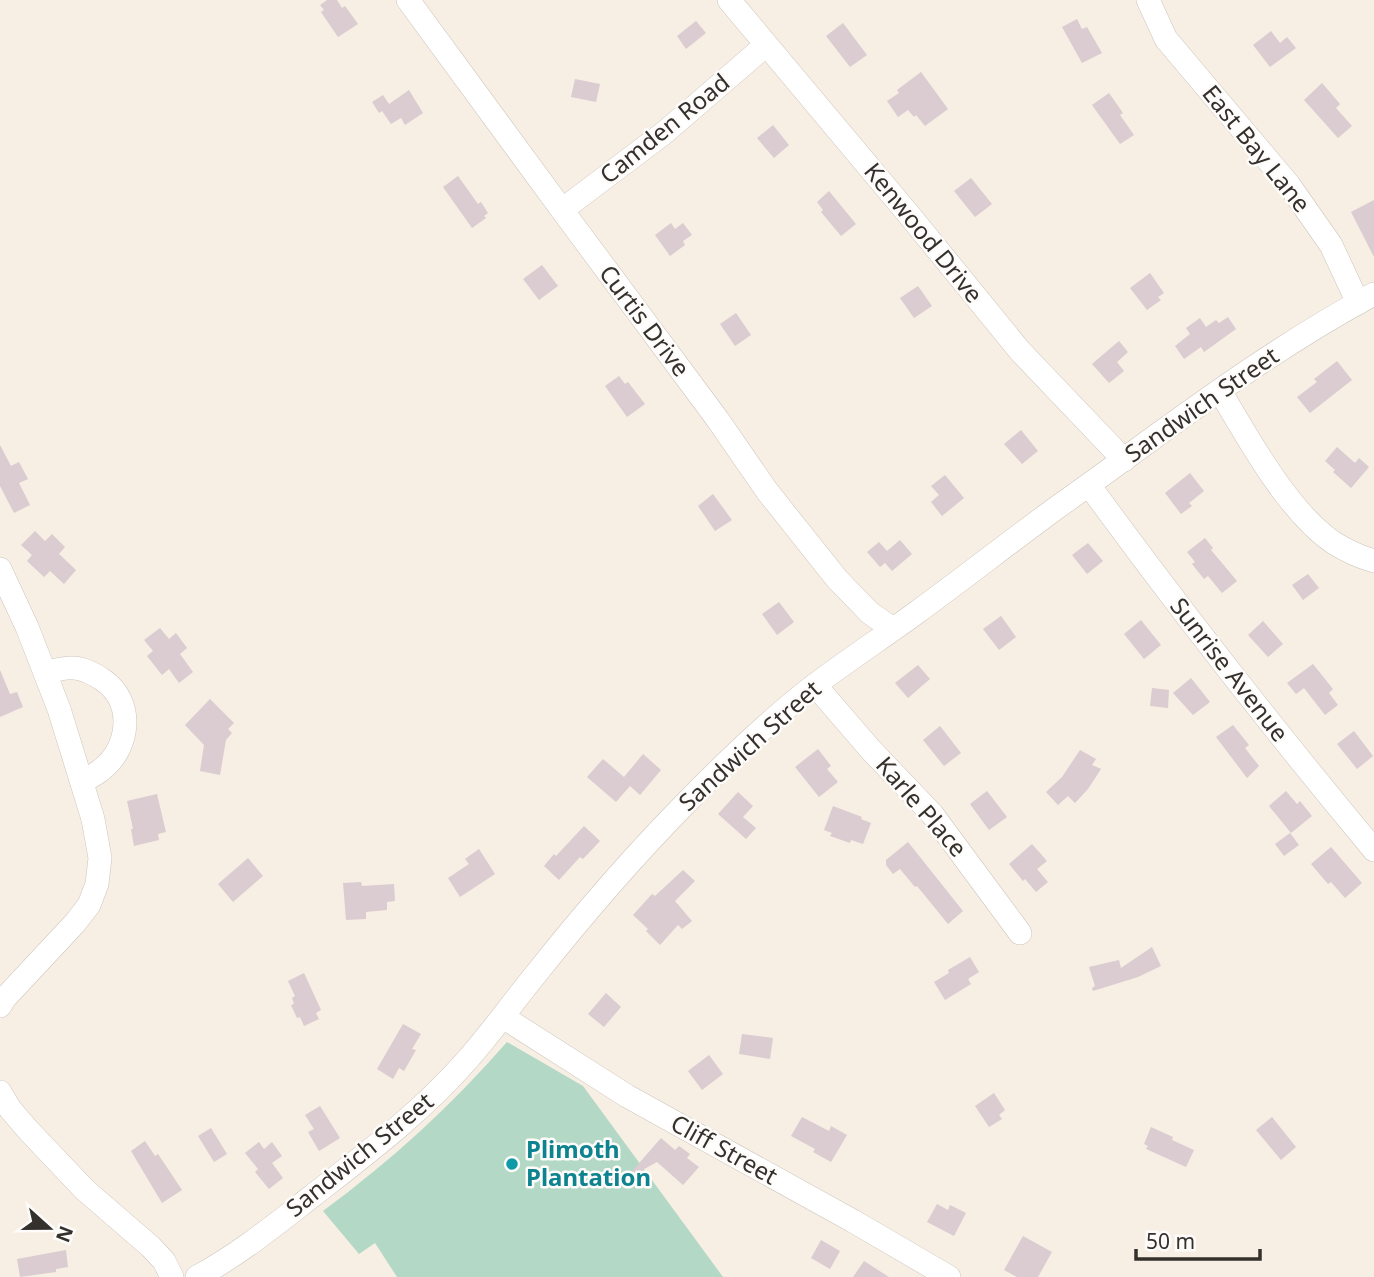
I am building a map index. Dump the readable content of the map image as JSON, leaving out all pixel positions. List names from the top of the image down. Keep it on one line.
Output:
{"streets":{"street":["Camden Road","East Bay Lane","Kenwood Drive","Curtis Drive","Sandwich Street","Sunrise Avenue","Karle Place","Cliff Street"]},"crossings":[["Camden Road","Kenwood Drive"],["Camden Road","Curtis Drive"],["East Bay Lane","Sandwich Street"],["Kenwood Drive","Sandwich Street"],["Curtis Drive","Sandwich Street"],["Sandwich Street","Sunrise Avenue"],["Sandwich Street","Karle Place"],["Sandwich Street","Cliff Street"]],"places":["Plimoth Plantation"],"scale_bar":"50 m","north":"right"}
